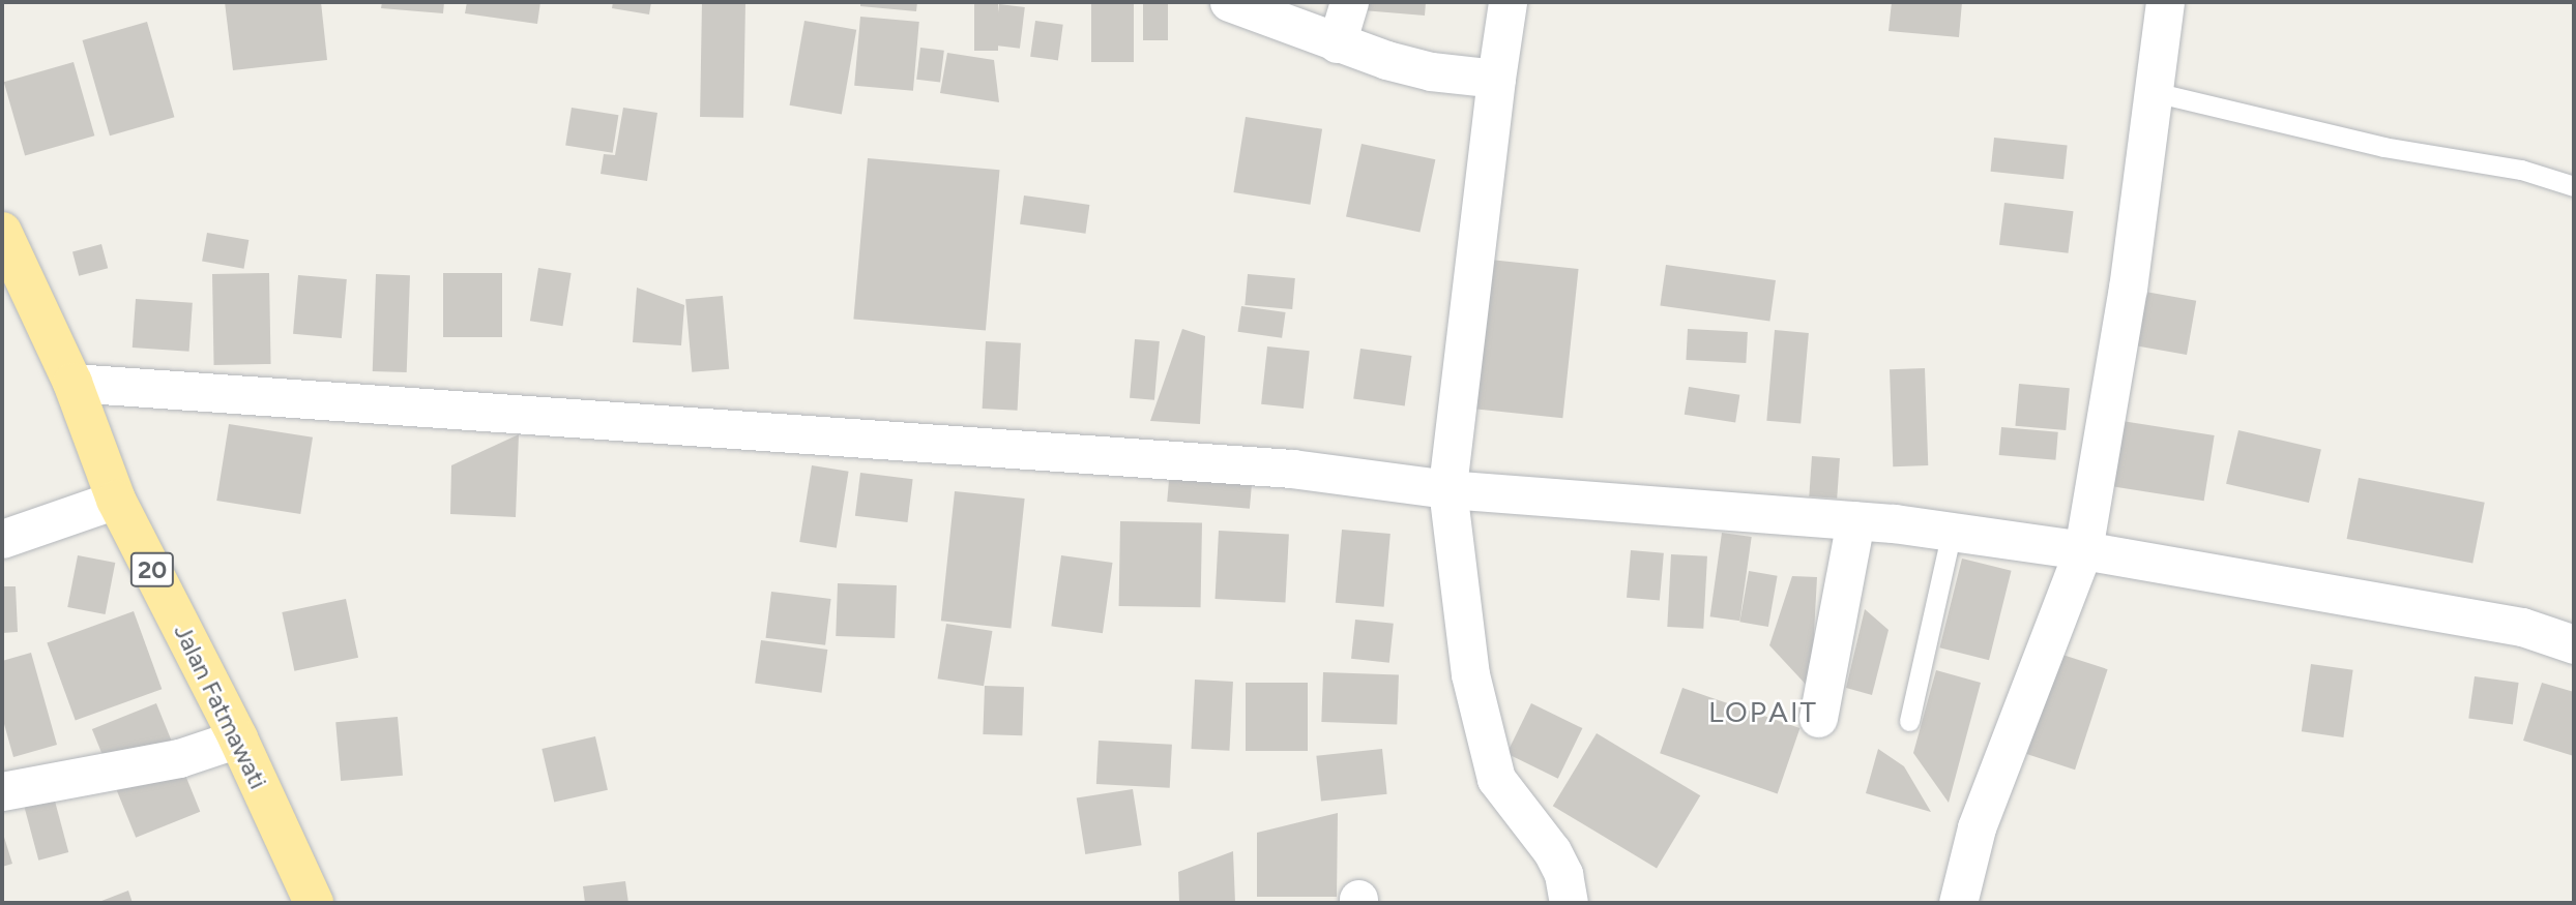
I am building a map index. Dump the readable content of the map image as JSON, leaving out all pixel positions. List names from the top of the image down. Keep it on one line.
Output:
{"streets":{"highway":["20","Jalan Fatmawati"]},"districts":["LOPAIT"]}
